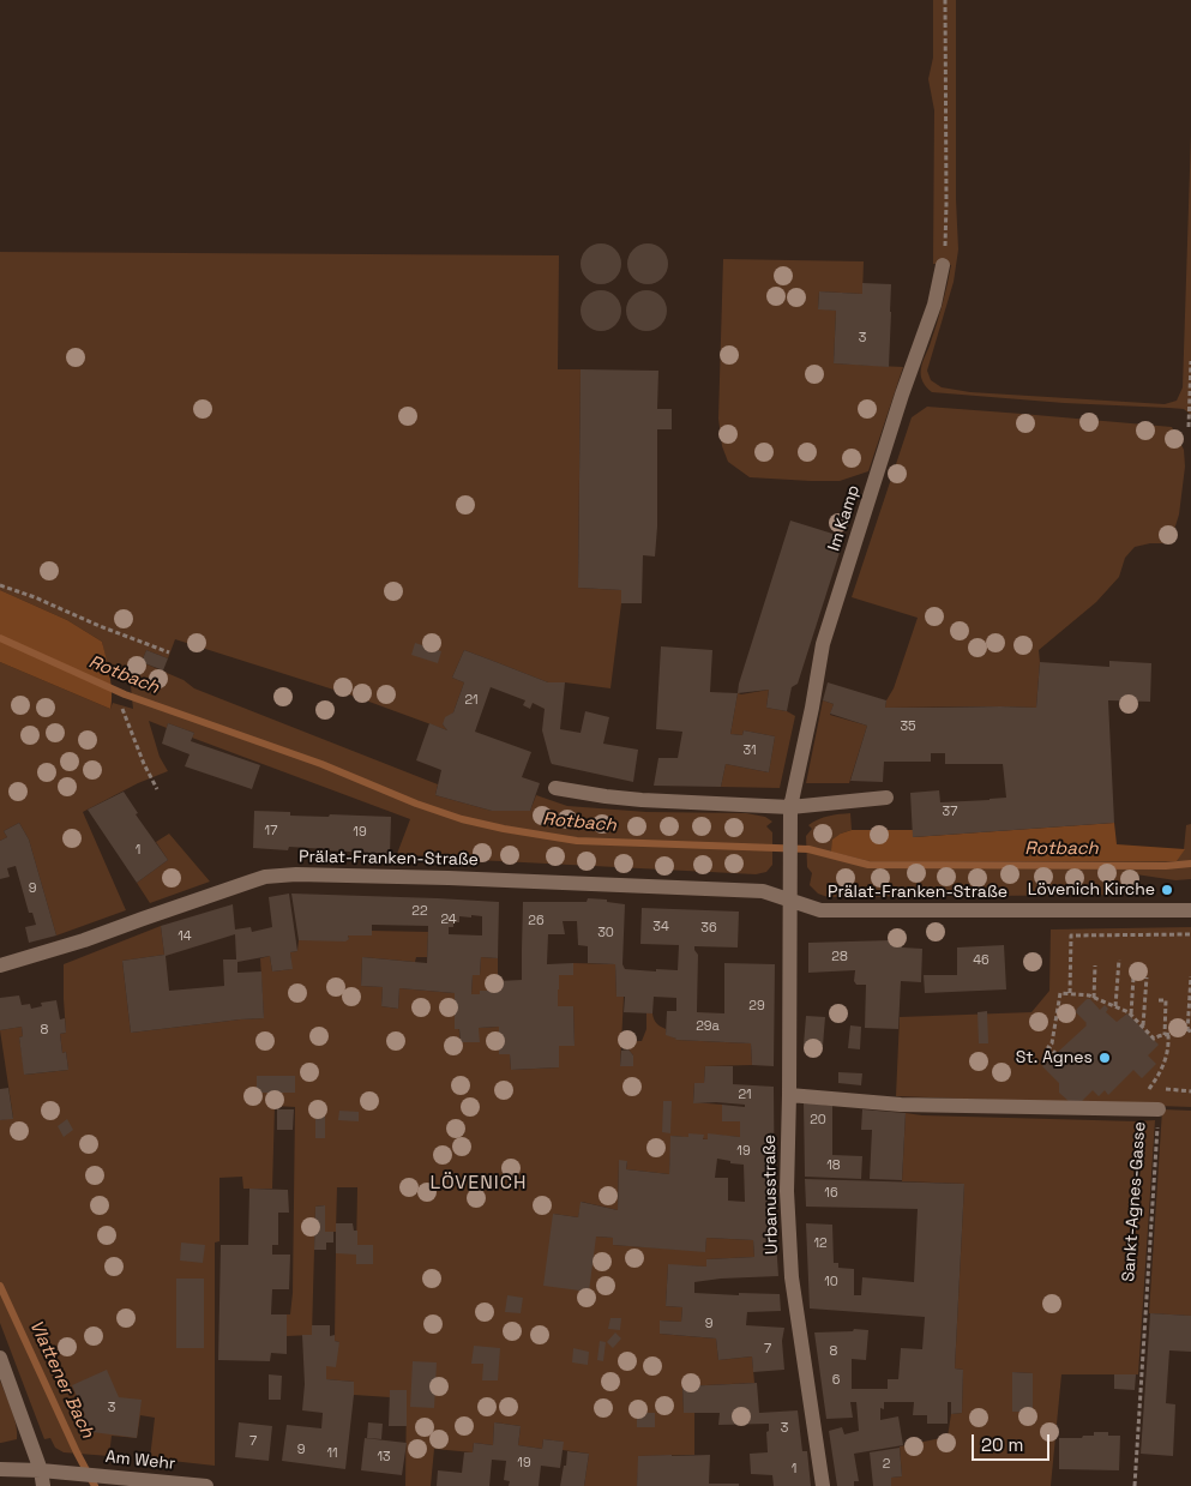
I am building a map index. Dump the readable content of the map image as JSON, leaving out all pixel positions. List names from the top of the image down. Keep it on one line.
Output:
{"streets":{"street":["Im Kamp","Prälat-Franken-Straße","Urbanusstraße","Sankt-Agnes-Gasse","Am Wehr"]},"crossings":[["Prälat-Franken-Straße","Urbanusstraße"],["Urbanusstraße","Sankt-Agnes-Gasse"]],"districts":["LÖVENICH"],"water":["Rotbach","Vlattener Bach"],"places":["Lövenich Kirche","St. Agnes"],"house_numbers":["3","21","35","31","37","17","19","1","9","22","24","26","34","36","30","14","28","46","29","29a","8","21","20","19","18","16","12","10","9","7","8","6","3","3","7","9","11","13","19","2","1"],"scale_bar":"20 m"}
